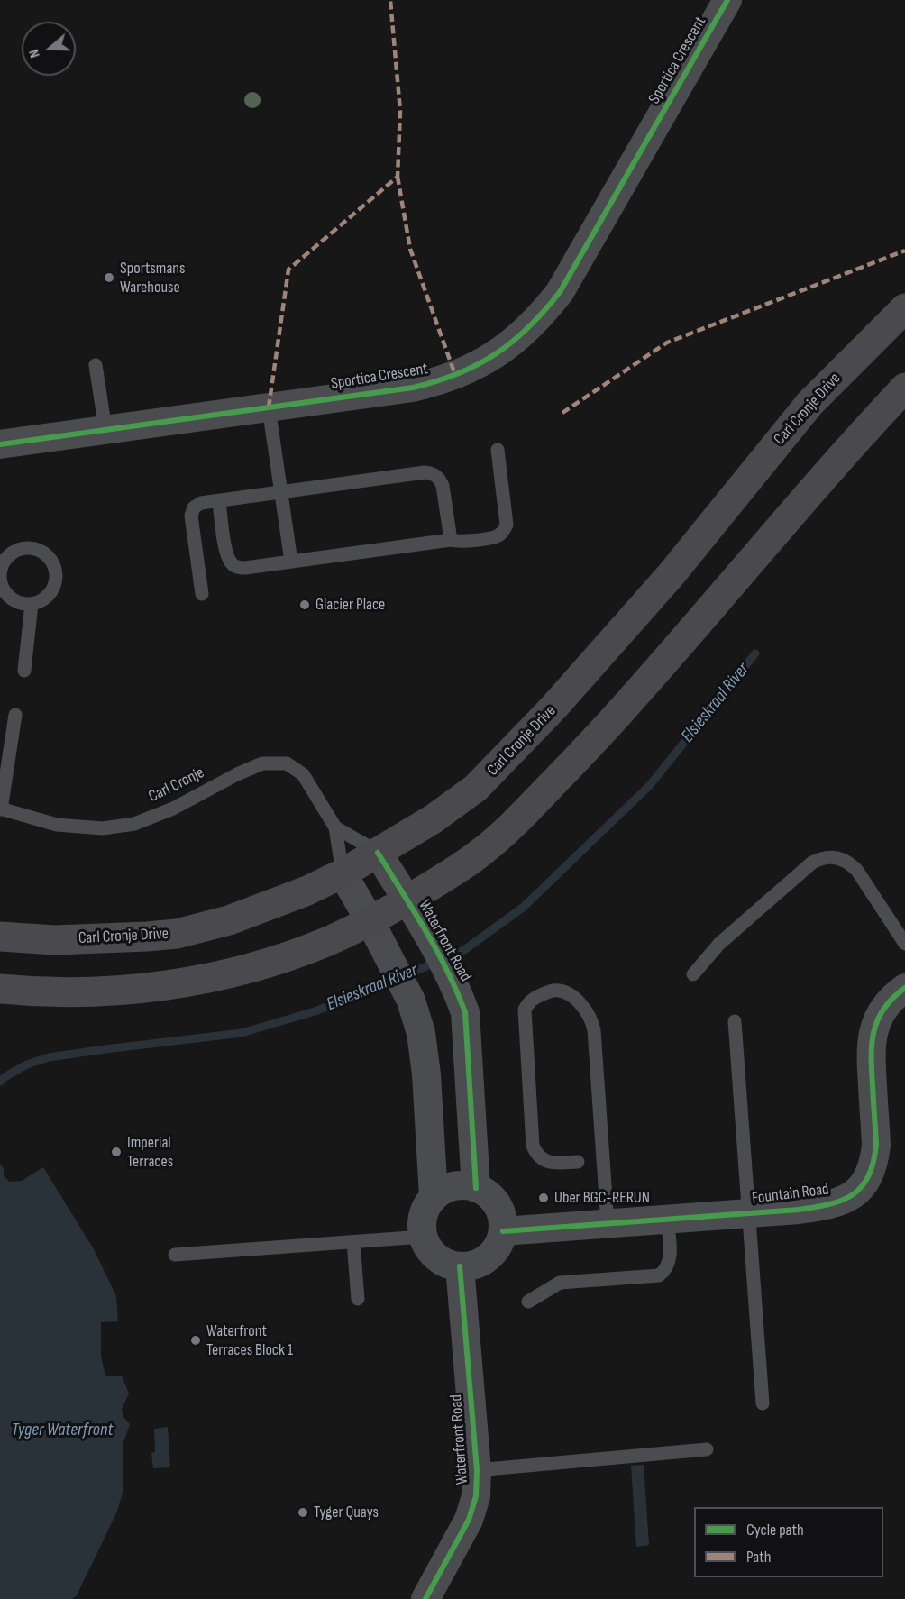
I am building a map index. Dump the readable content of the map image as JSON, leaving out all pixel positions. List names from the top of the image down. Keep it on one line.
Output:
{"streets":{"main road":["Carl Cronje Drive"],"street":["Sportica Crescent","Waterfront Road","Fountain Road"],"lane":["Carl Cronje"]},"crossings":[["Carl Cronje Drive","Carl Cronje"],["Carl Cronje Drive","Waterfront Road"],["Carl Cronje","Waterfront Road"],["Waterfront Road","Fountain Road"]],"water":["Elsieskraal River","Tyger Waterfront"],"places":["Sportsmans Warehouse","Glacier Place","Imperial Terraces","Uber BGC-RERUN","Waterfront Terraces Block 1","Tyger Quays"],"legend":["Cycle path","Path"],"north":"left"}
